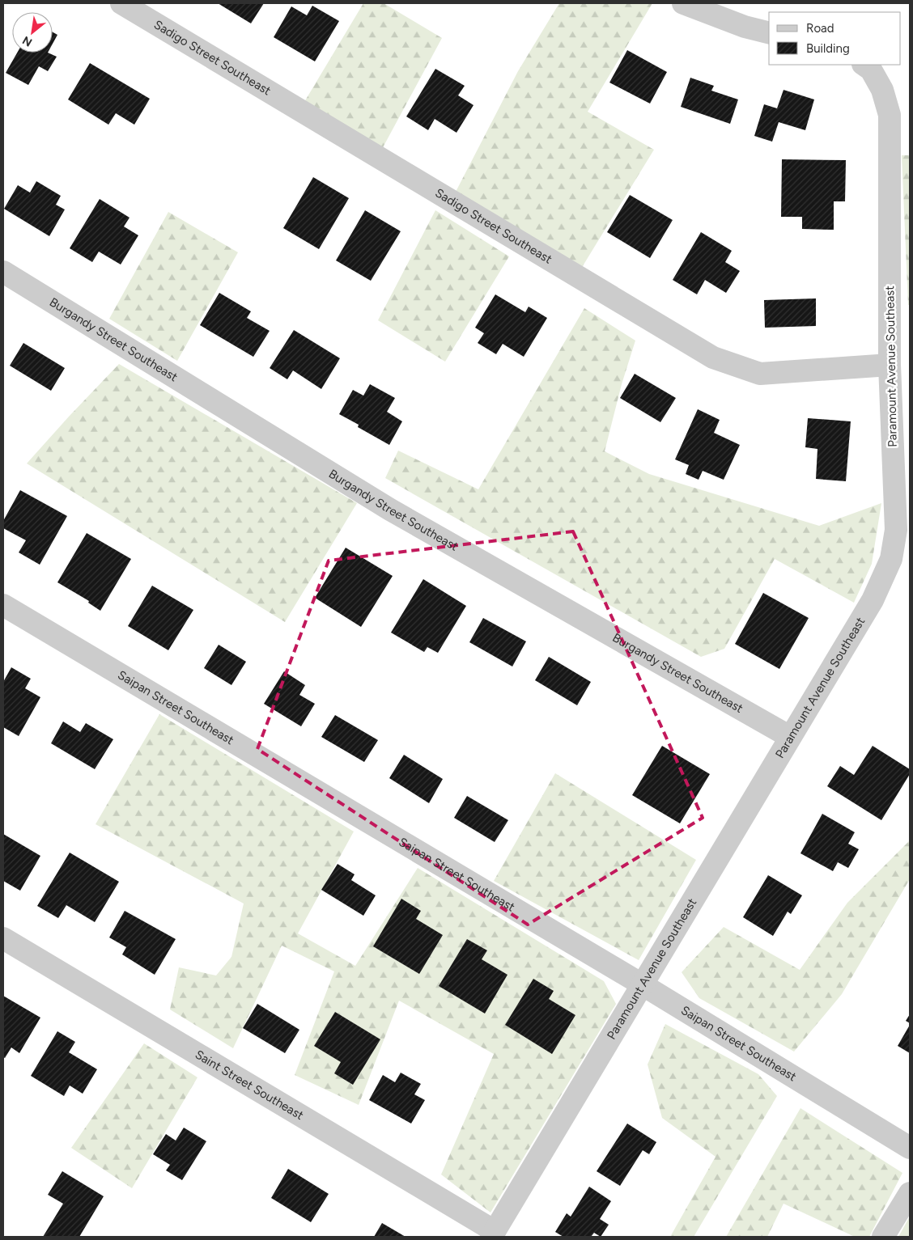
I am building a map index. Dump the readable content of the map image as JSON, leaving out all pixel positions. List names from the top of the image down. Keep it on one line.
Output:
{"streets":{"street":["Sadigo Street Southeast","Burgandy Street Southeast","Paramount Avenue Southeast","Saipan Street Southeast","Saint Street Southeast"]},"crossings":[["Sadigo Street Southeast","Paramount Avenue Southeast"],["Burgandy Street Southeast","Paramount Avenue Southeast"],["Paramount Avenue Southeast","Saipan Street Southeast"],["Paramount Avenue Southeast","Saint Street Southeast"]],"legend":["Road","Building"],"north":"bottom left"}
